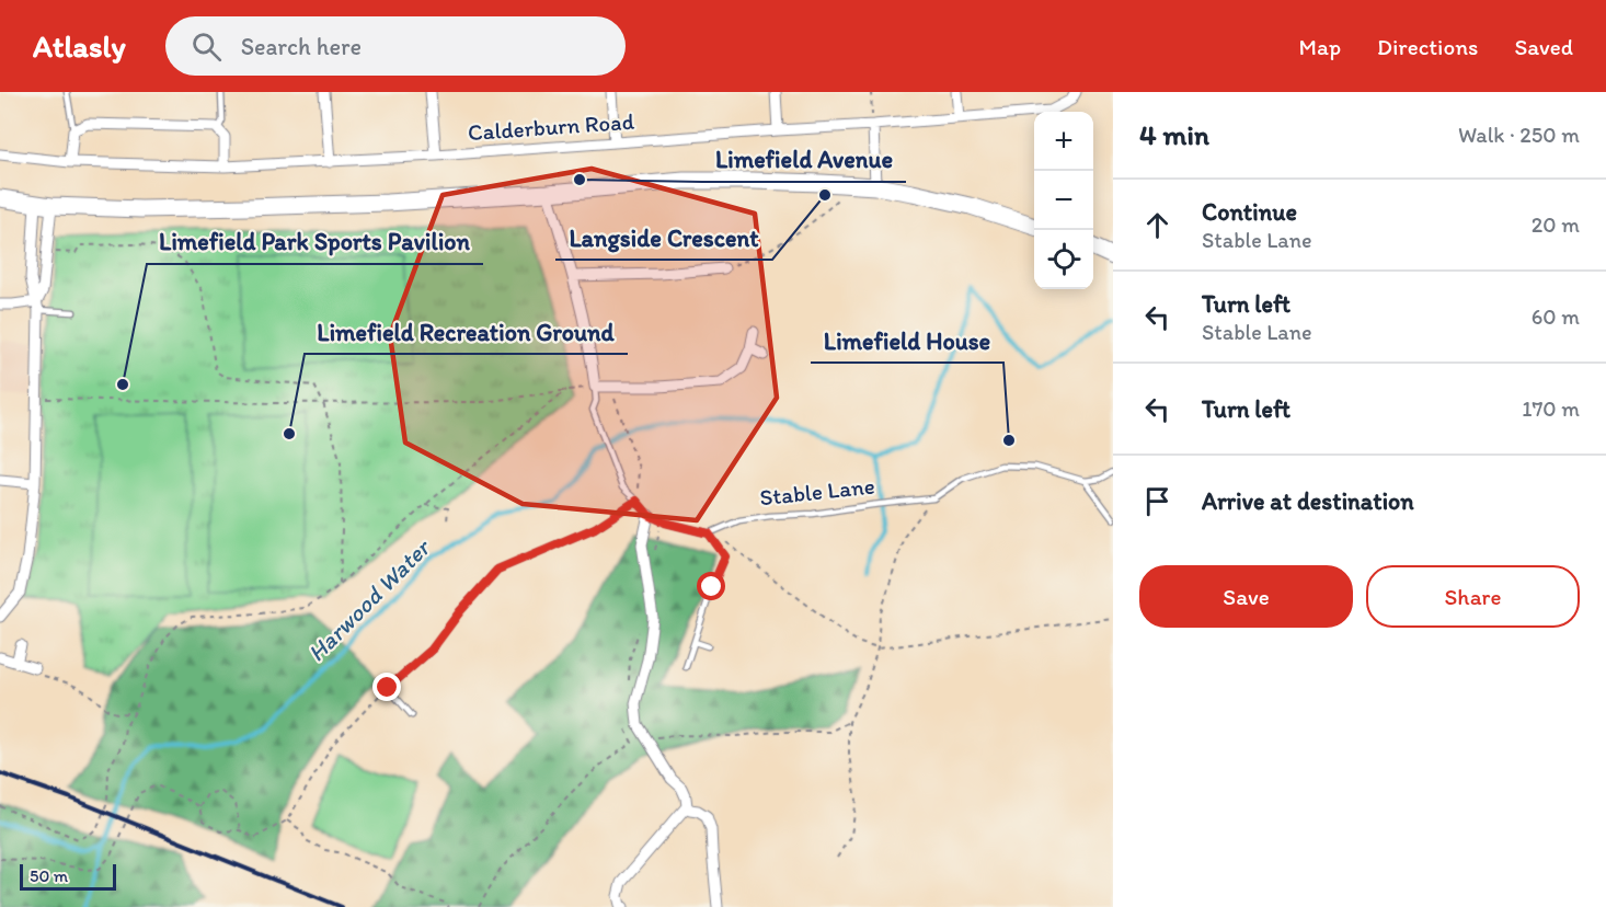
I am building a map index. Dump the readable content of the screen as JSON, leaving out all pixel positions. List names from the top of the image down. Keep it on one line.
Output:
{"streets":{"street":["Calderburn Road"],"lane":["Stable Lane"]},"water":["Harwood Water"],"places":["Limefield Avenue","Langside Crescent","Limefield Park Sports Pavilion","Limefield Recreation Ground","Limefield House"],"scale_bar":"50 m","page":{"header":"Atlasly","search":"Search here","nav":["Map","Directions","Saved"],"heading":["4 min","Walk · 250 m"],"map_buttons":["+","−"],"list":[["Continue","Stable Lane","20 m"],["Turn left","Stable Lane","60 m"],["Turn left","170 m"],"Arrive at destination"],"buttons":["Save","Share"],"scale":"50 m"}}
